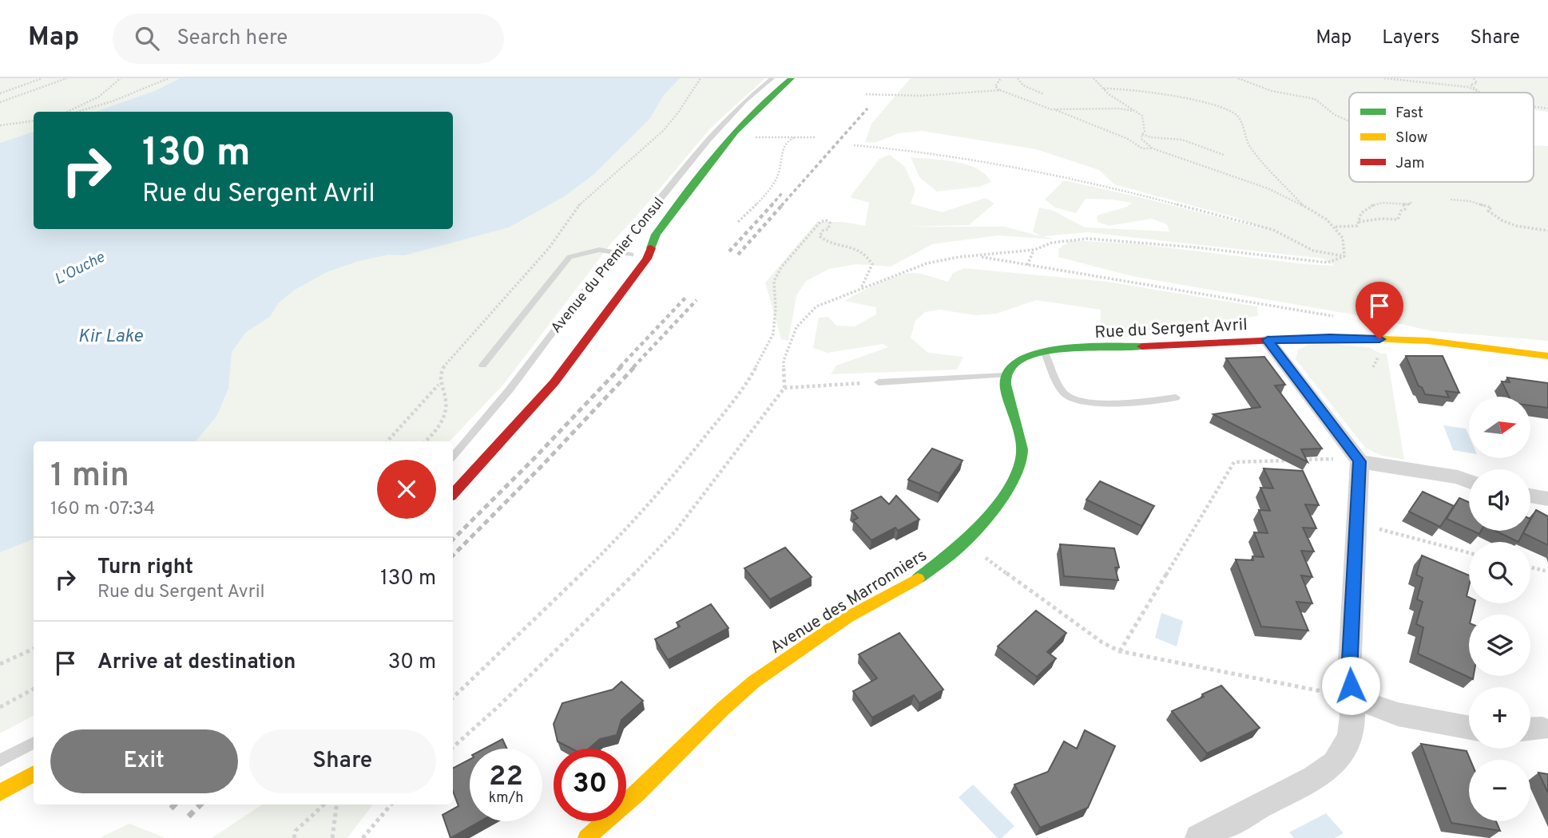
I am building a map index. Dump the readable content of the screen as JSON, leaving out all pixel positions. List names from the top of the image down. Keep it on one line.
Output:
{"streets":{"main road":["Avenue du Premier Consul","Rue du Sergent Avril","Avenue des Marronniers"]},"crossings":[["Rue du Sergent Avril","Avenue des Marronniers"]],"water":["L'Ouche","Kir Lake"],"legend":["Fast","Slow","Jam"],"north":"right","page":{"header":"Map","search":"Search here","nav":["Map","Layers","Share"],"turn":["130 m","Rue du Sergent Avril"],"map_buttons":["+","−"],"heading":["1 min","160 m · 07:34"],"list":[{"name":"Turn right","note":"Rue du Sergent Avril","value":"130 m"},{"name":"Arrive at destination","value":"30 m"}],"buttons":["Exit","Share"],"speed":"22 km/h","limit":"30"}}
